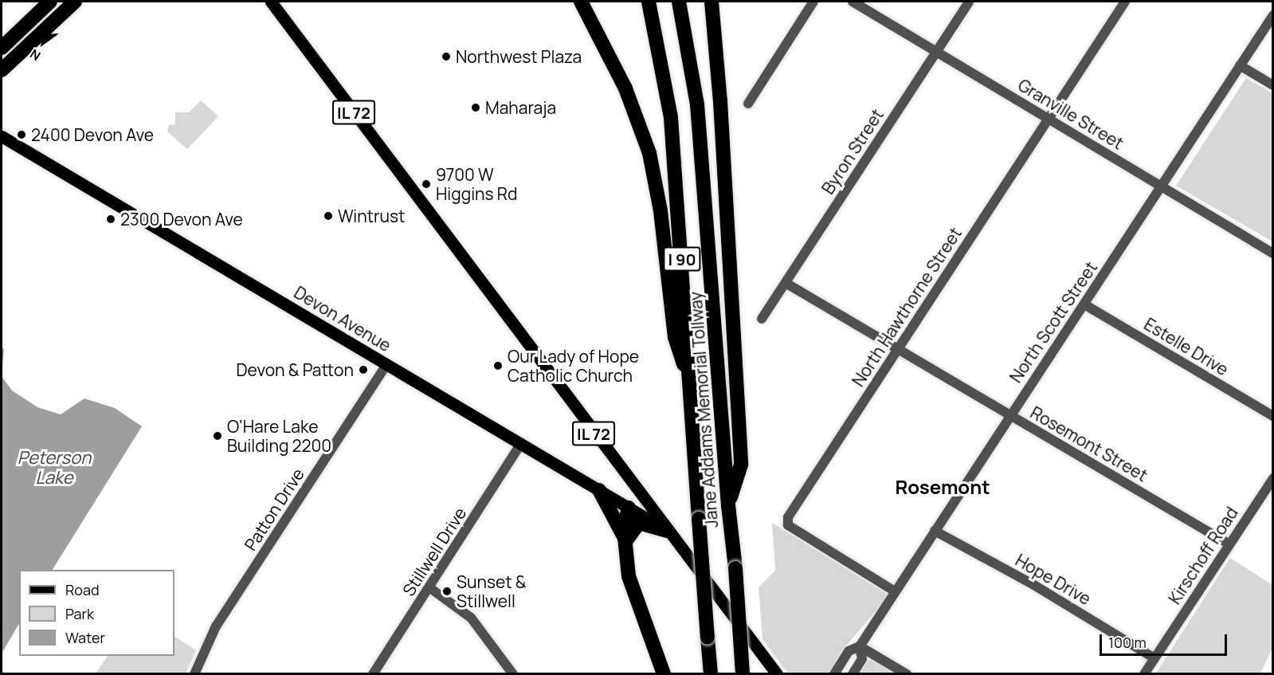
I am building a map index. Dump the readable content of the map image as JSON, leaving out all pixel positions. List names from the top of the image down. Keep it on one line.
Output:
{"streets":{"highway":["I 90","Jane Addams Memorial Tollway"],"main road":["IL 72","Devon Avenue"],"street":["Granville Street","Byron Street","North Hawthorne Street","North Scott Street","Estelle Drive","Rosemont Street","Patton Drive","Stillwell Drive","Kirschoff Road","Hope Drive"]},"crossings":[["IL 72","Devon Avenue"],["Granville Street","Byron Street"],["Granville Street","North Hawthorne Street"],["Granville Street","North Scott Street"],["Byron Street","Rosemont Street"],["North Hawthorne Street","North Scott Street"],["North Hawthorne Street","Rosemont Street"],["Devon Avenue","Patton Drive"],["Devon Avenue","Stillwell Drive"],["North Scott Street","Estelle Drive"],["North Scott Street","Rosemont Street"],["North Scott Street","Hope Drive"],["Rosemont Street","Kirschoff Road"],["Kirschoff Road","Hope Drive"]],"districts":["Rosemont"],"water":["Peterson Lake"],"places":["Northwest Plaza","Maharaja","2400 Devon Ave","9700 W Higgins Rd","Wintrust","2300 Devon Ave","Our Lady of Hope Catholic Church","Devon & Patton","O'Hare Lake Building 2200","Sunset & Stillwell"],"legend":["Road","Park","Water"],"scale_bar":"100 m","north":"bottom left"}
